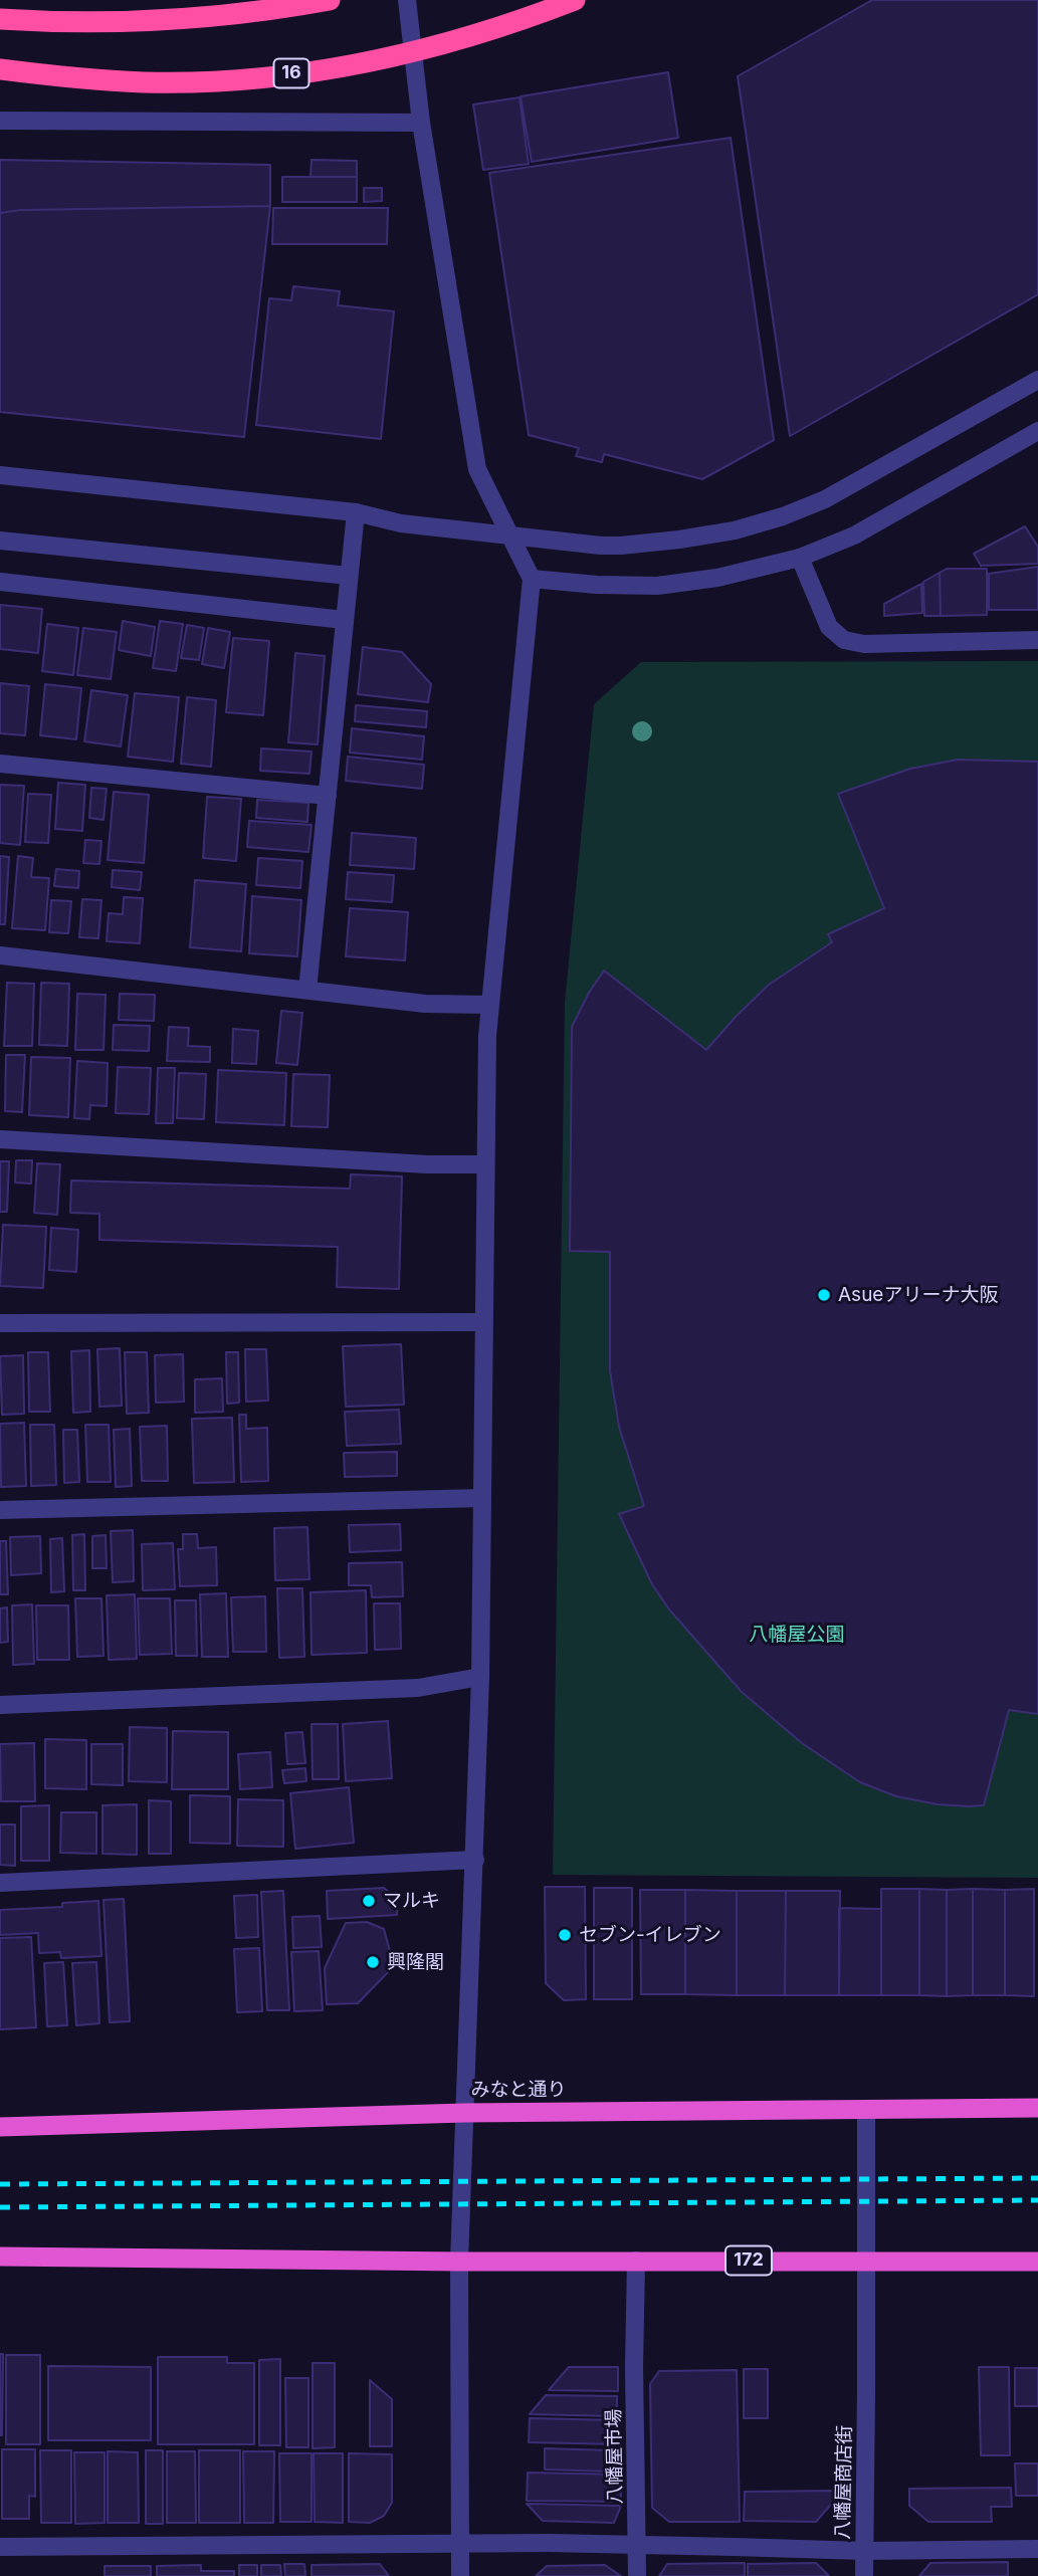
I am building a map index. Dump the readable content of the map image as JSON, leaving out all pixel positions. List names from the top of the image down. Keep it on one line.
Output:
{"streets":{"highway":["16","みなと通り","172"],"street":["八幡屋市場","八幡屋商店街"]},"crossings":[["みなと通り","八幡屋商店街"],["172","八幡屋市場"],["172","八幡屋商店街"]],"parks":["八幡屋公園"],"places":["Asueアリーナ大阪","マルキ","セブン-イレブン","興隆閣"]}
